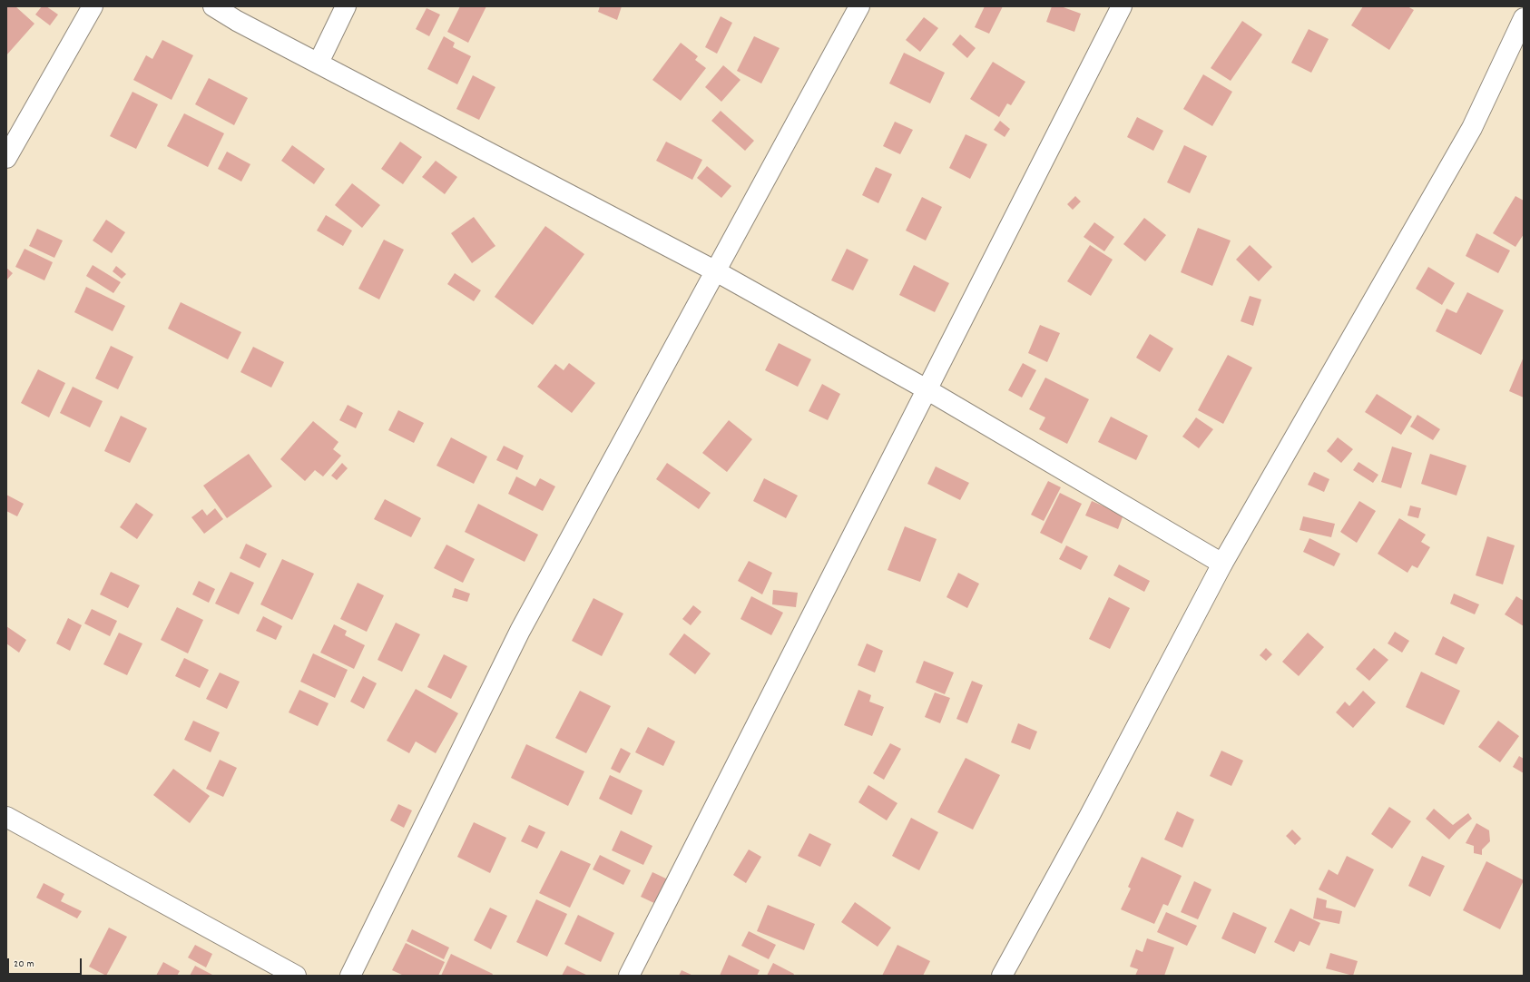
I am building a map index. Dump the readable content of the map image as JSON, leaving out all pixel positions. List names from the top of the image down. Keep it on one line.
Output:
{"scale_bar":"20 m"}
